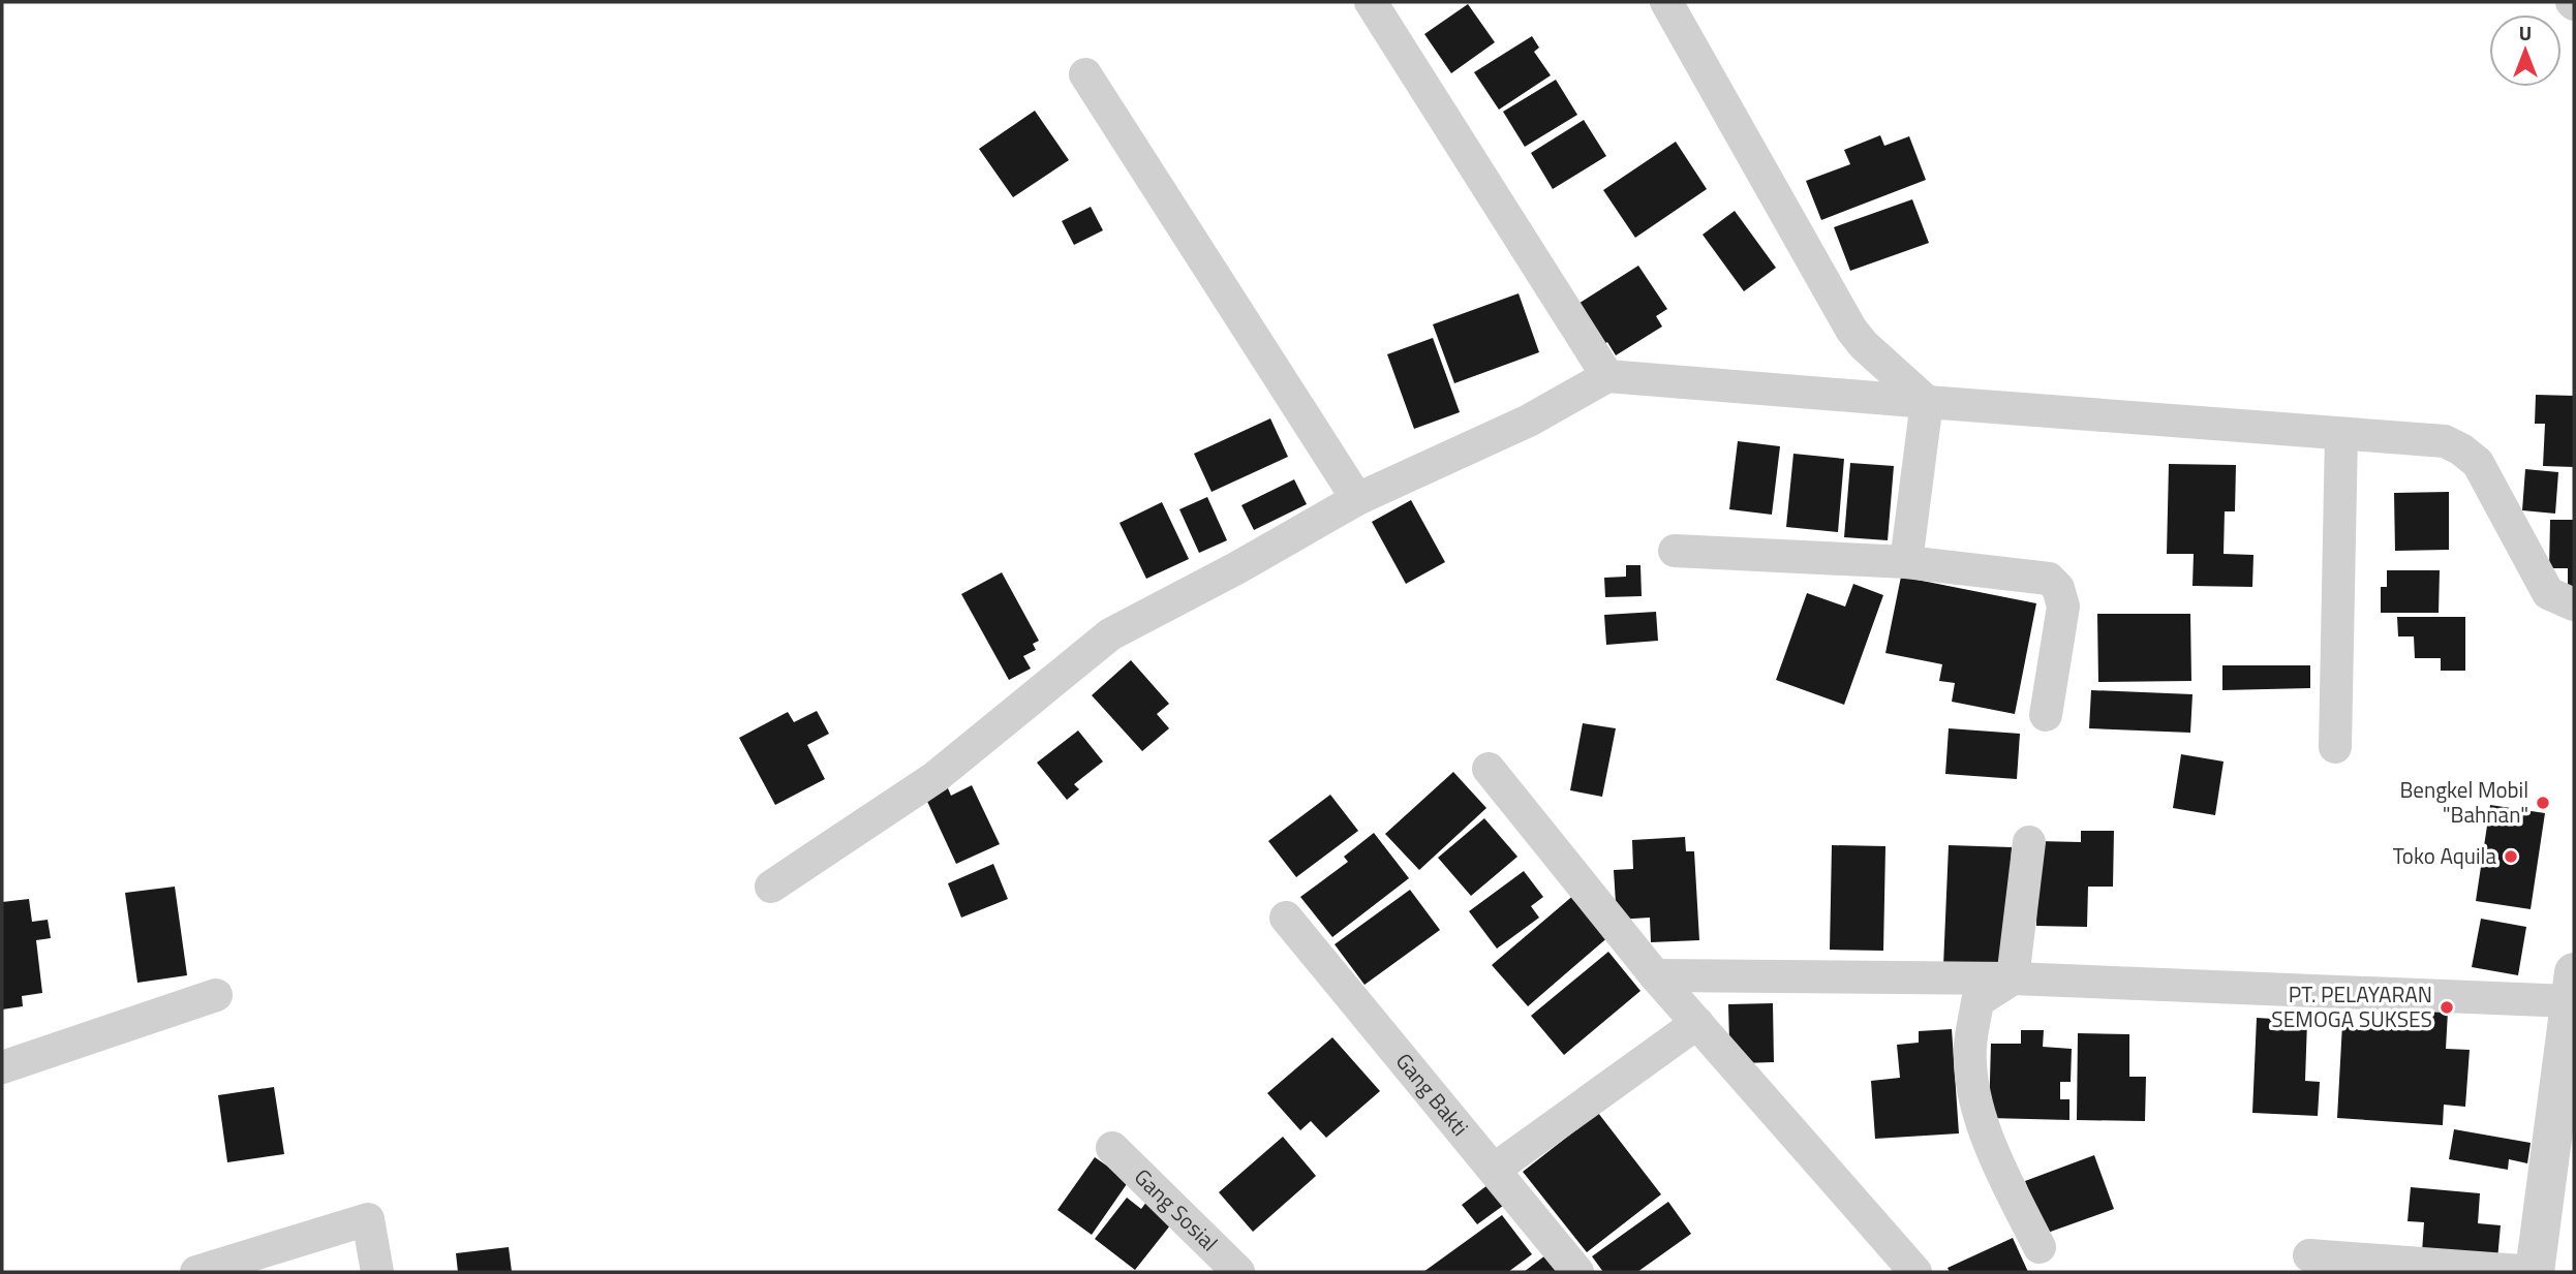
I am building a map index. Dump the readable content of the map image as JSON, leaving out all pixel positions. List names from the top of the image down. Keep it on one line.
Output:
{"streets":{"street":["Gang Bakti","Gang Sosial"]},"places":["Bengkel Mobil \"Bahnan\"","Toko Aquila","PT. PELAYARAN SEMOGA SUKSES"],"north":"top"}
